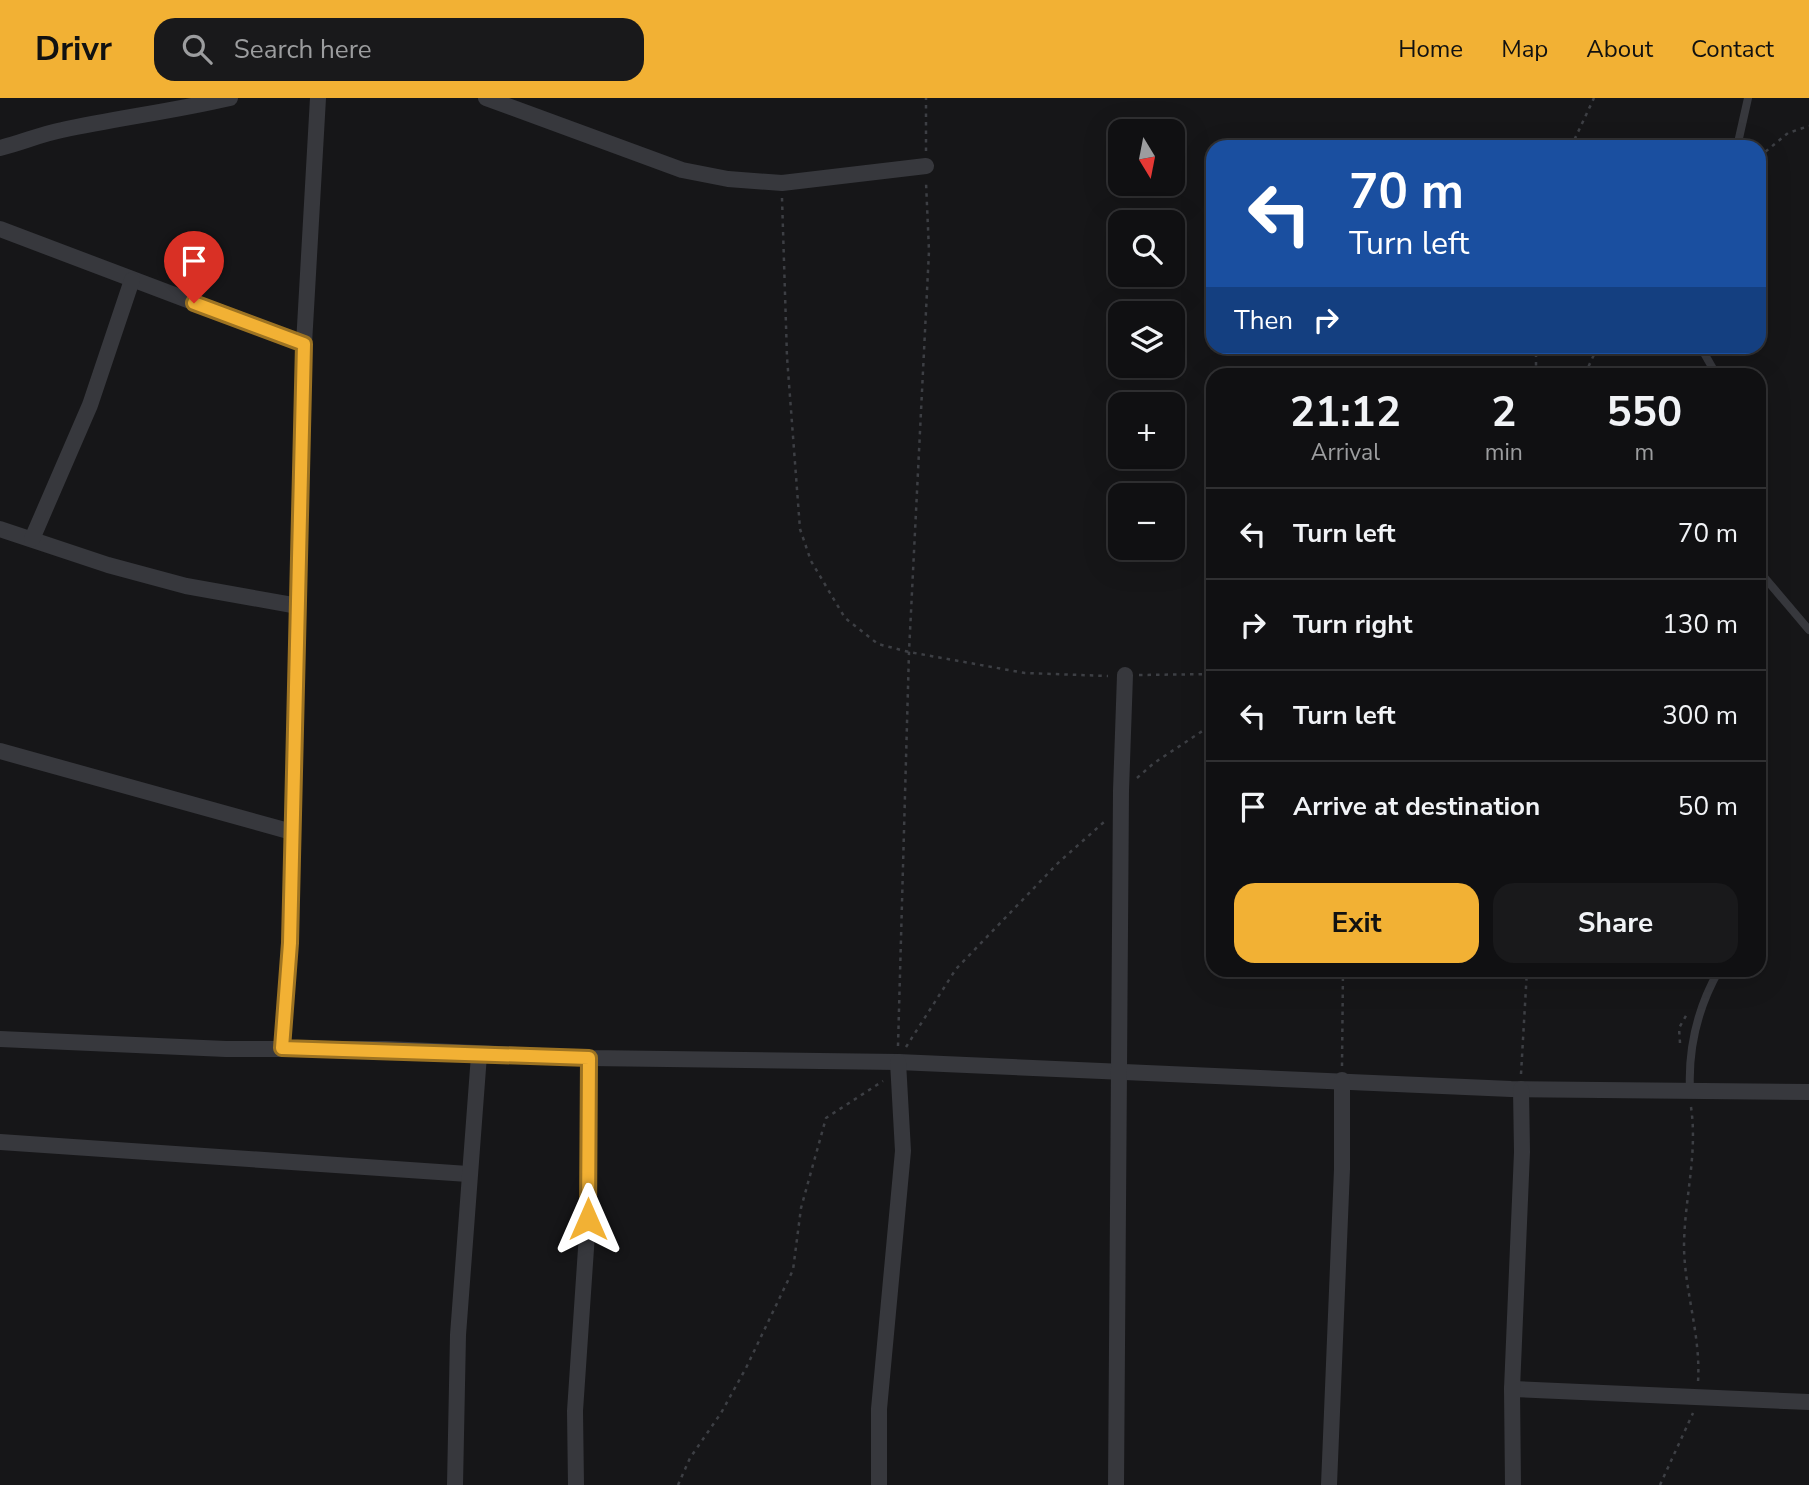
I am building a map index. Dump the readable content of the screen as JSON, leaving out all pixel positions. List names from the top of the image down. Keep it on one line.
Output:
{"north":"bottom","page":{"header":"Drivr","search":"Search here","nav":["Home","Map","About","Contact"],"map_buttons":["+","−"],"turn":["70 m","Turn left"],"then":"Then","eta":["21:12","Arrival","2","min","550","m"],"list":[{"name":"Turn left","value":"70 m"},{"name":"Turn right","value":"130 m"},{"name":"Turn left","value":"300 m"},{"name":"Arrive at destination","value":"50 m"}],"buttons":["Exit","Share"]}}
